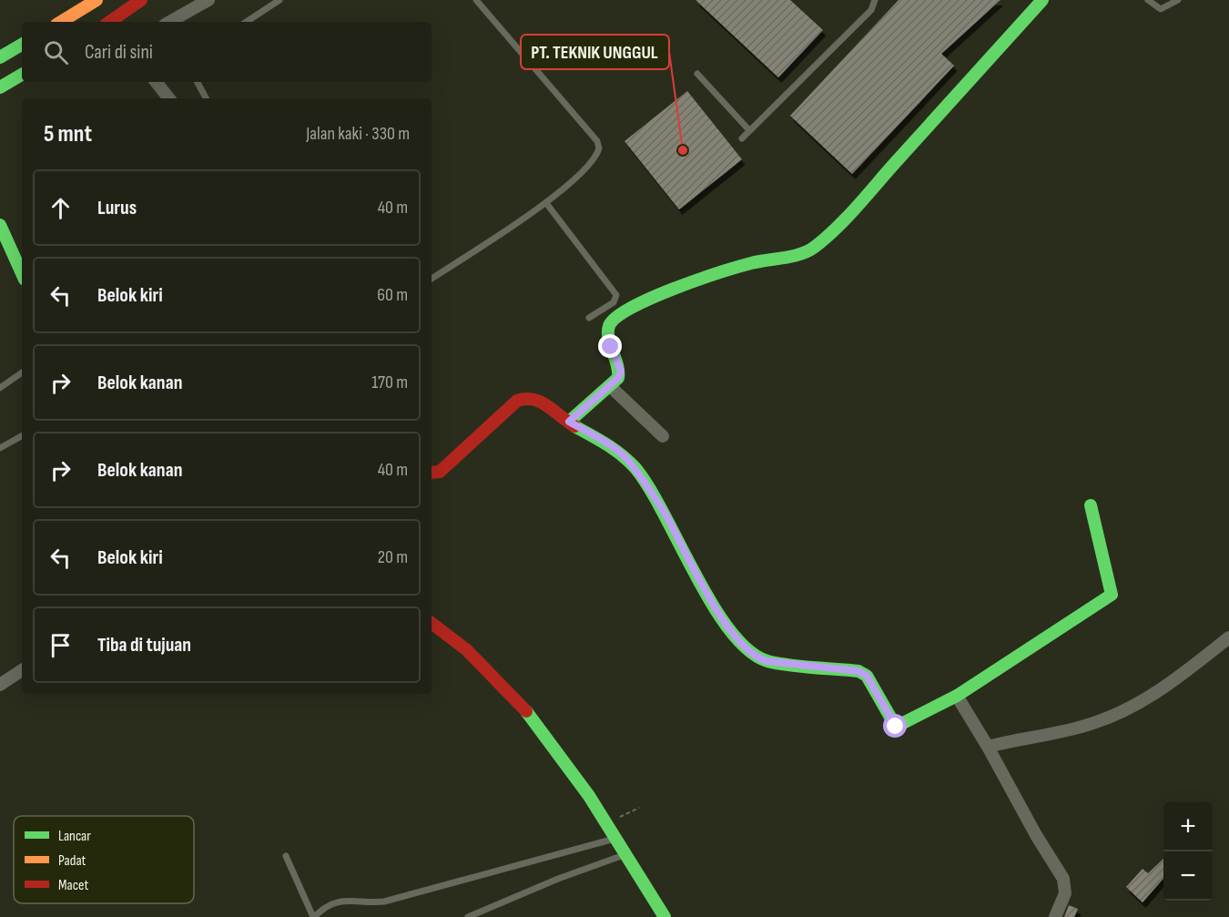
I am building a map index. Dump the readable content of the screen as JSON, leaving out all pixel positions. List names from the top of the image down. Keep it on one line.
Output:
{"places":["PT. TEKNIK UNGGUL"],"legend":["Lancar","Padat","Macet"],"page":{"search":"Cari di sini","heading":["5 mnt","Jalan kaki · 330 m"],"list":[["Lurus","40 m"],["Belok kiri","60 m"],["Belok kanan","170 m"],["Belok kanan","40 m"],["Belok kiri","20 m"],"Tiba di tujuan"],"map_buttons":["+","−"]}}
